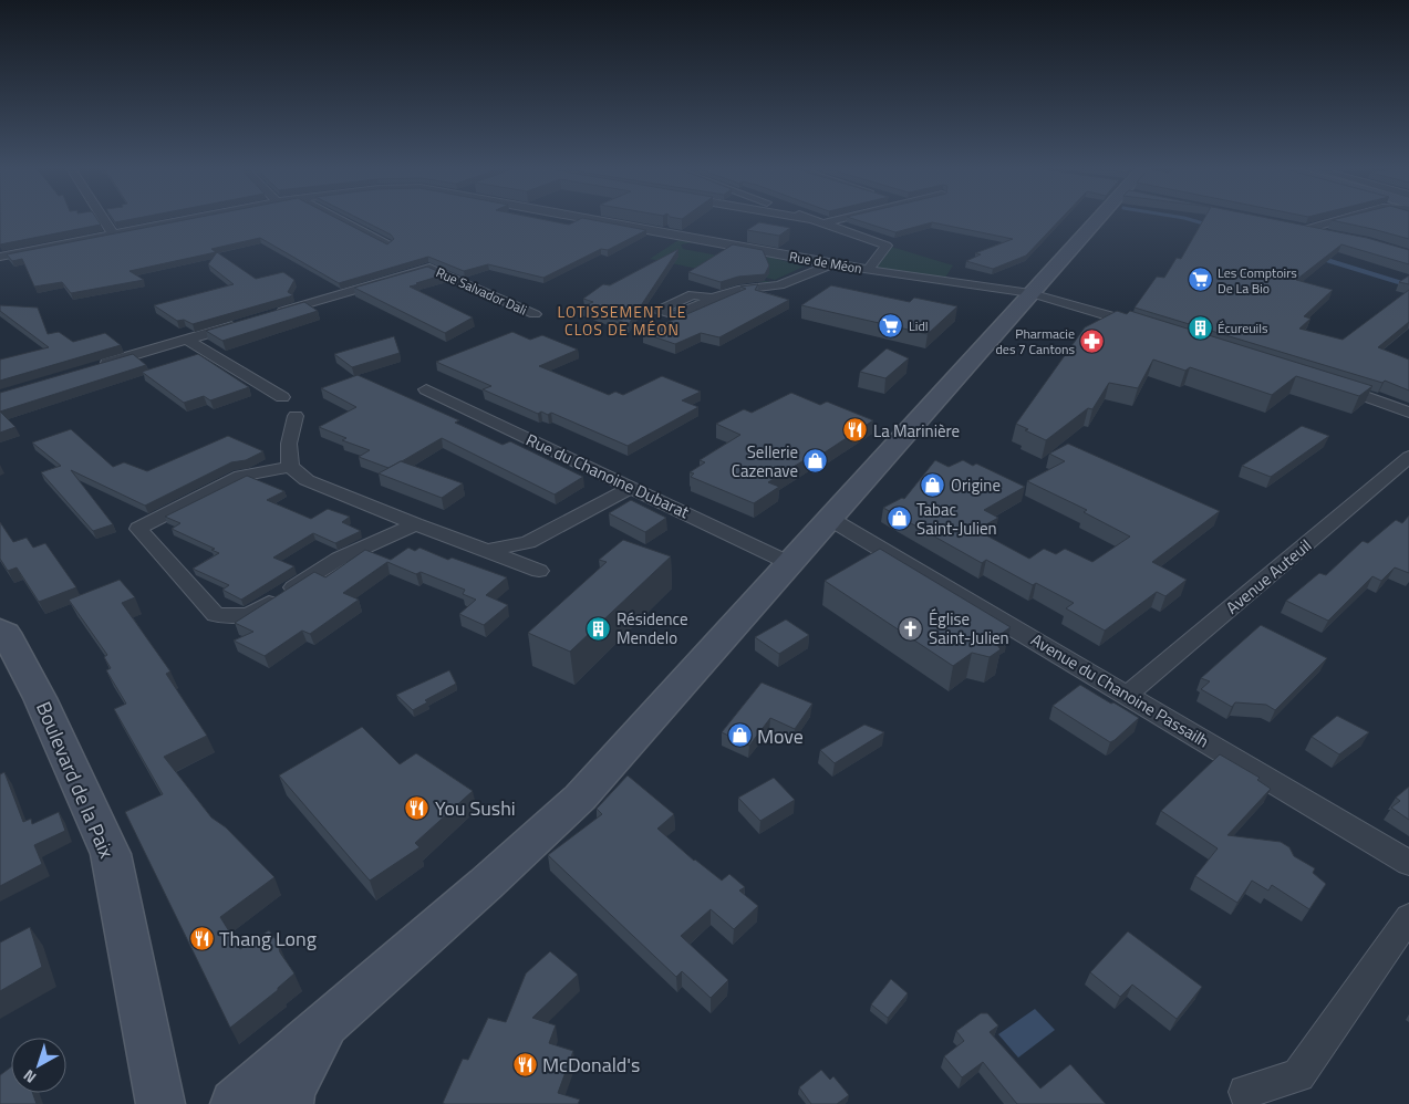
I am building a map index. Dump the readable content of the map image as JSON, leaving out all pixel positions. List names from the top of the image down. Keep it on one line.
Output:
{"streets":{"main road":["Boulevard de la Paix"],"street":["Rue de Méon","Rue Salvador Dali","Rue du Chanoine Dubarat","Avenue Auteuil","Avenue du Chanoine Passailh"]},"crossings":[["Avenue Auteuil","Avenue du Chanoine Passailh"]],"districts":["LOTISSEMENT LE CLOS DE MÉON"],"places":{"supermarket":["Les Comptoirs De La Bio","Lidl"],"building":["Écureuils","Résidence Mendelo"],"pharmacy":["Pharmacie des 7 Cantons"],"restaurant":["La Marinière","You Sushi","Thang Long","McDonald's"],"shop":["Sellerie Cazenave","Origine","Tabac Saint-Julien","Move"],"church":["Église Saint-Julien"]},"north":"bottom left"}
